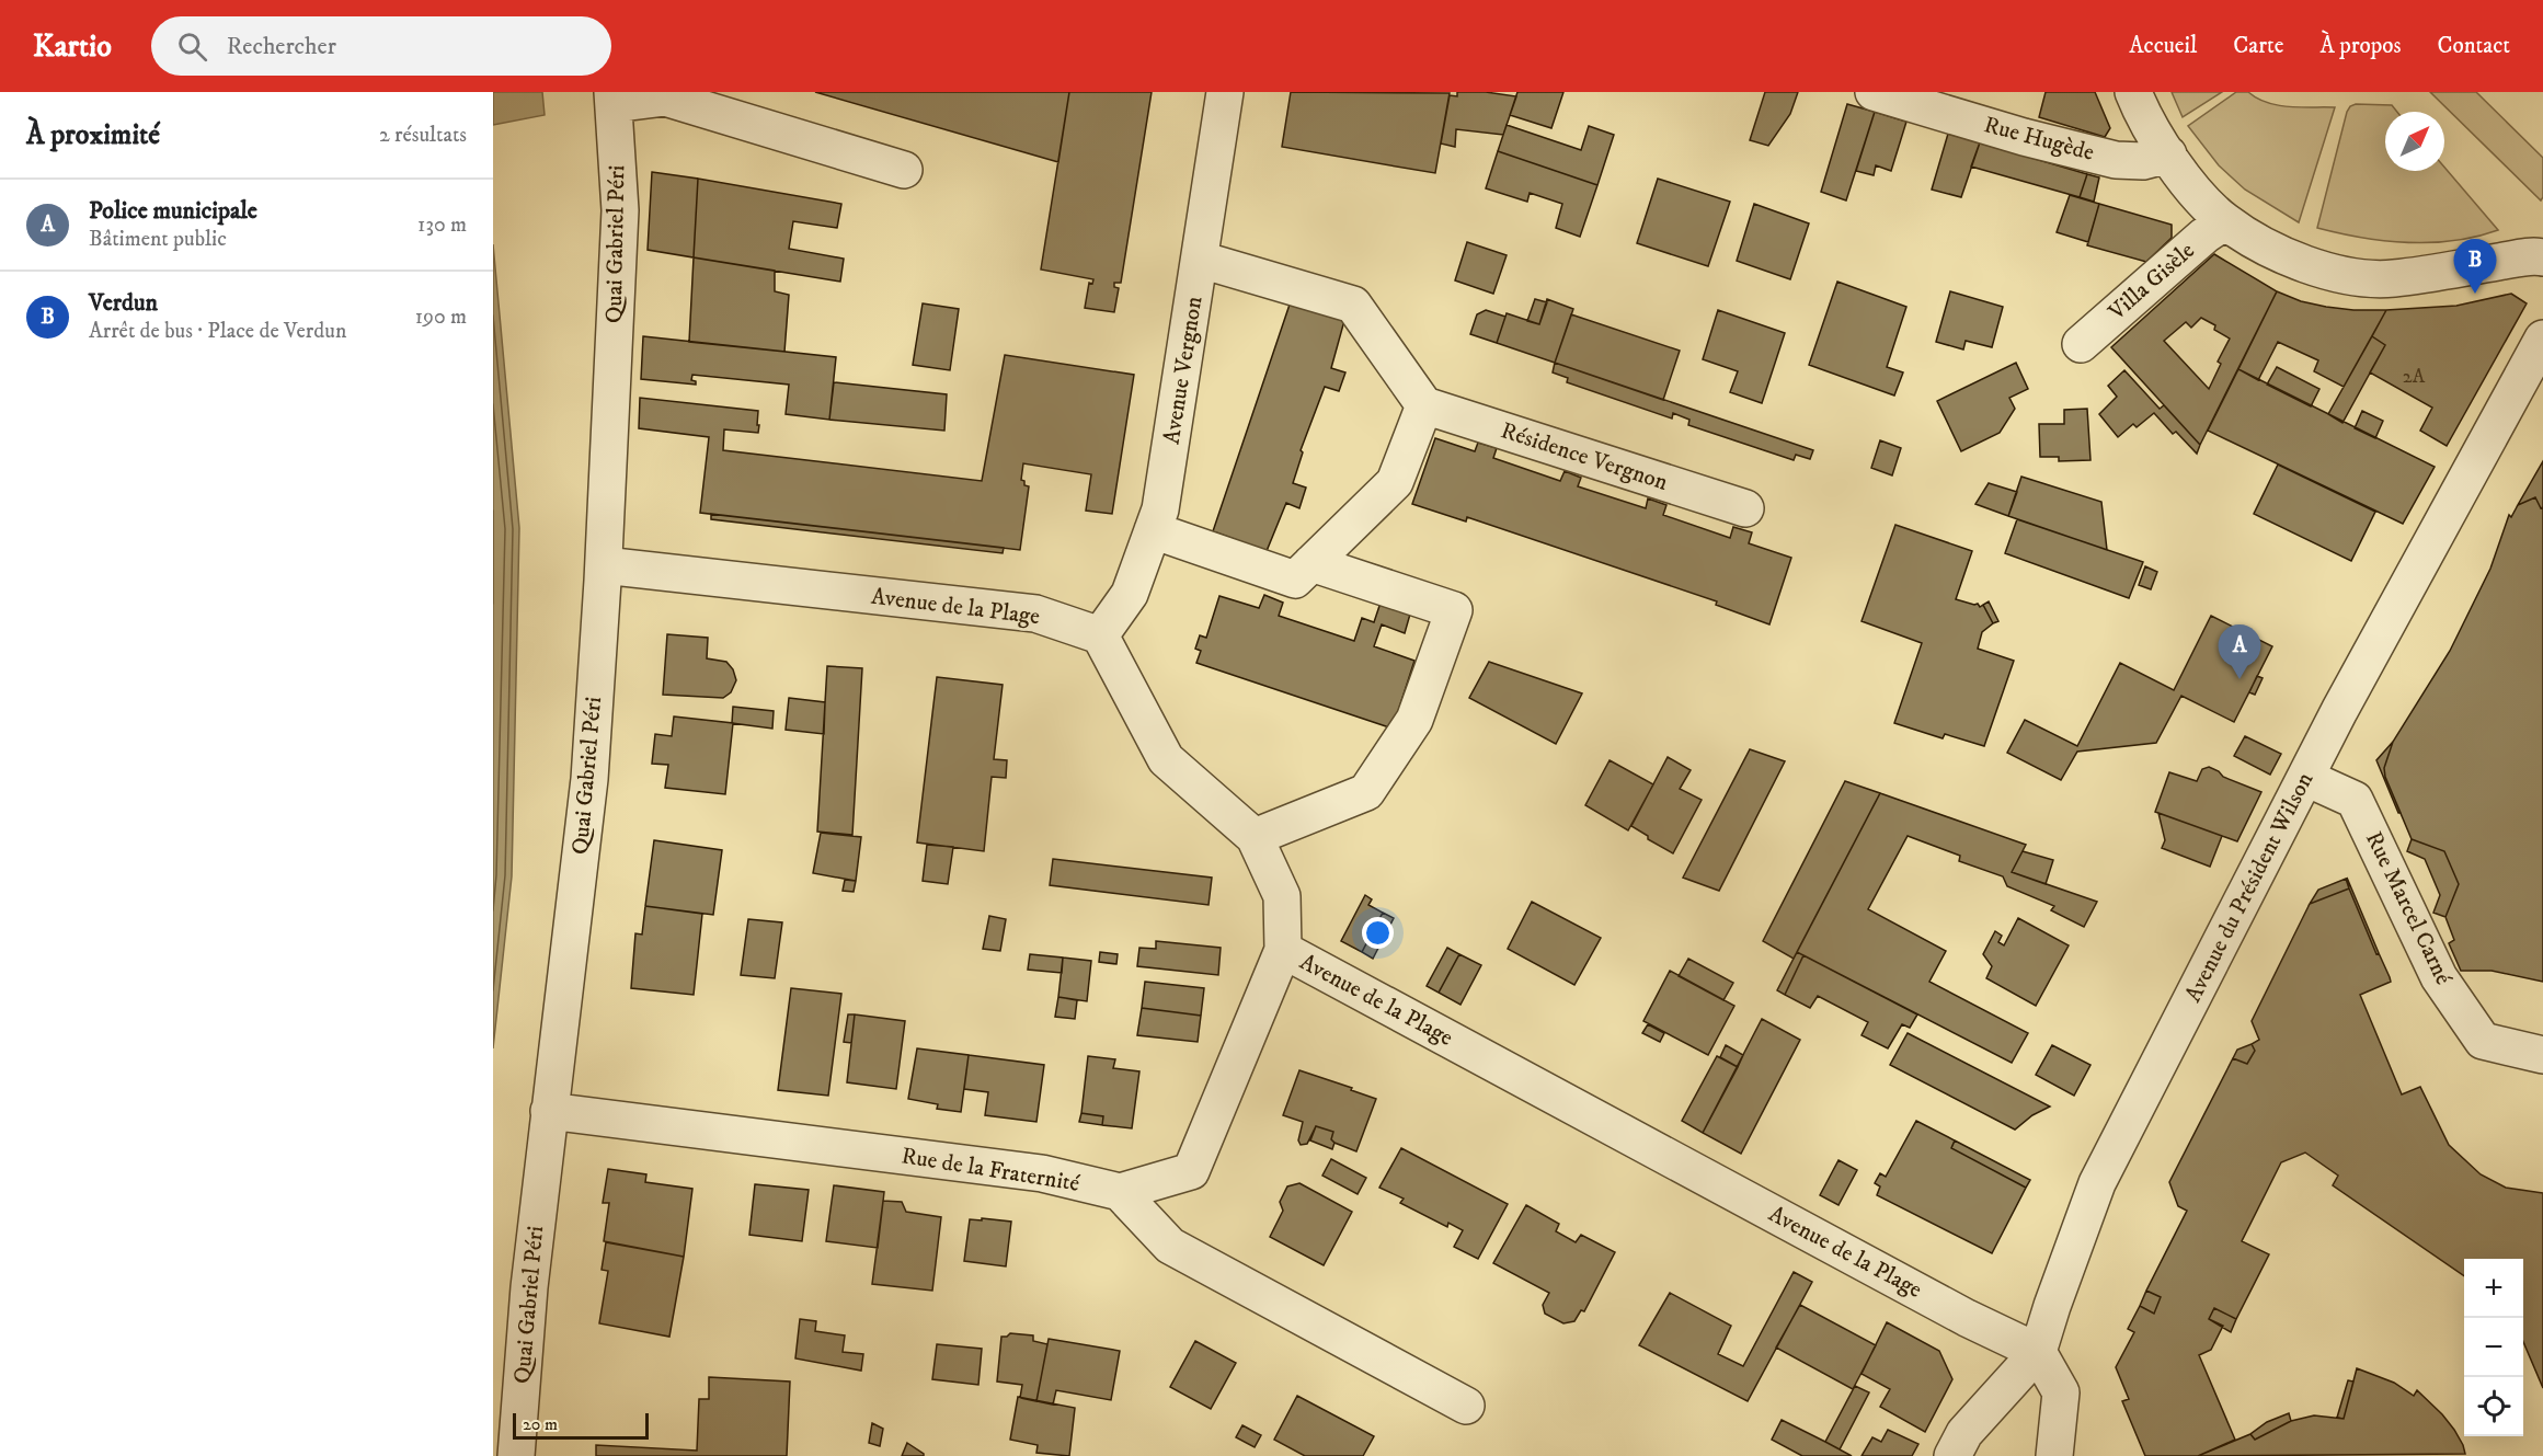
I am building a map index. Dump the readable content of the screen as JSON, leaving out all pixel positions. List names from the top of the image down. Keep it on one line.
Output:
{"streets":{"street":["Rue Hugède","Quai Gabriel Péri","Villa Gisèle","Avenue Vergnon","Résidence Vergnon","Avenue de la Plage","Avenue du Président Wilson","Rue Marcel Carné","Rue de la Fraternité"]},"crossings":[["Quai Gabriel Péri","Avenue de la Plage"],["Quai Gabriel Péri","Rue de la Fraternité"],["Avenue Vergnon","Avenue de la Plage"],["Avenue de la Plage","Avenue du Président Wilson"],["Avenue de la Plage","Rue de la Fraternité"],["Avenue du Président Wilson","Rue Marcel Carné"]],"house_numbers":["2A"],"scale_bar":"20 m","north":"top right","page":{"header":"Kartio","search":"Rechercher","nav":["Accueil","Carte","À propos","Contact"],"heading":["À proximité","2 résultats"],"list":[{"mark":"A","name":"Police municipale","note":"Bâtiment public","value":"130 m"},{"mark":"B","name":"Verdun","note":"Arrêt de bus · Place de Verdun","value":"190 m"}],"pins":["B","A"],"map_buttons":["+","−"],"scale":"20 m"}}
